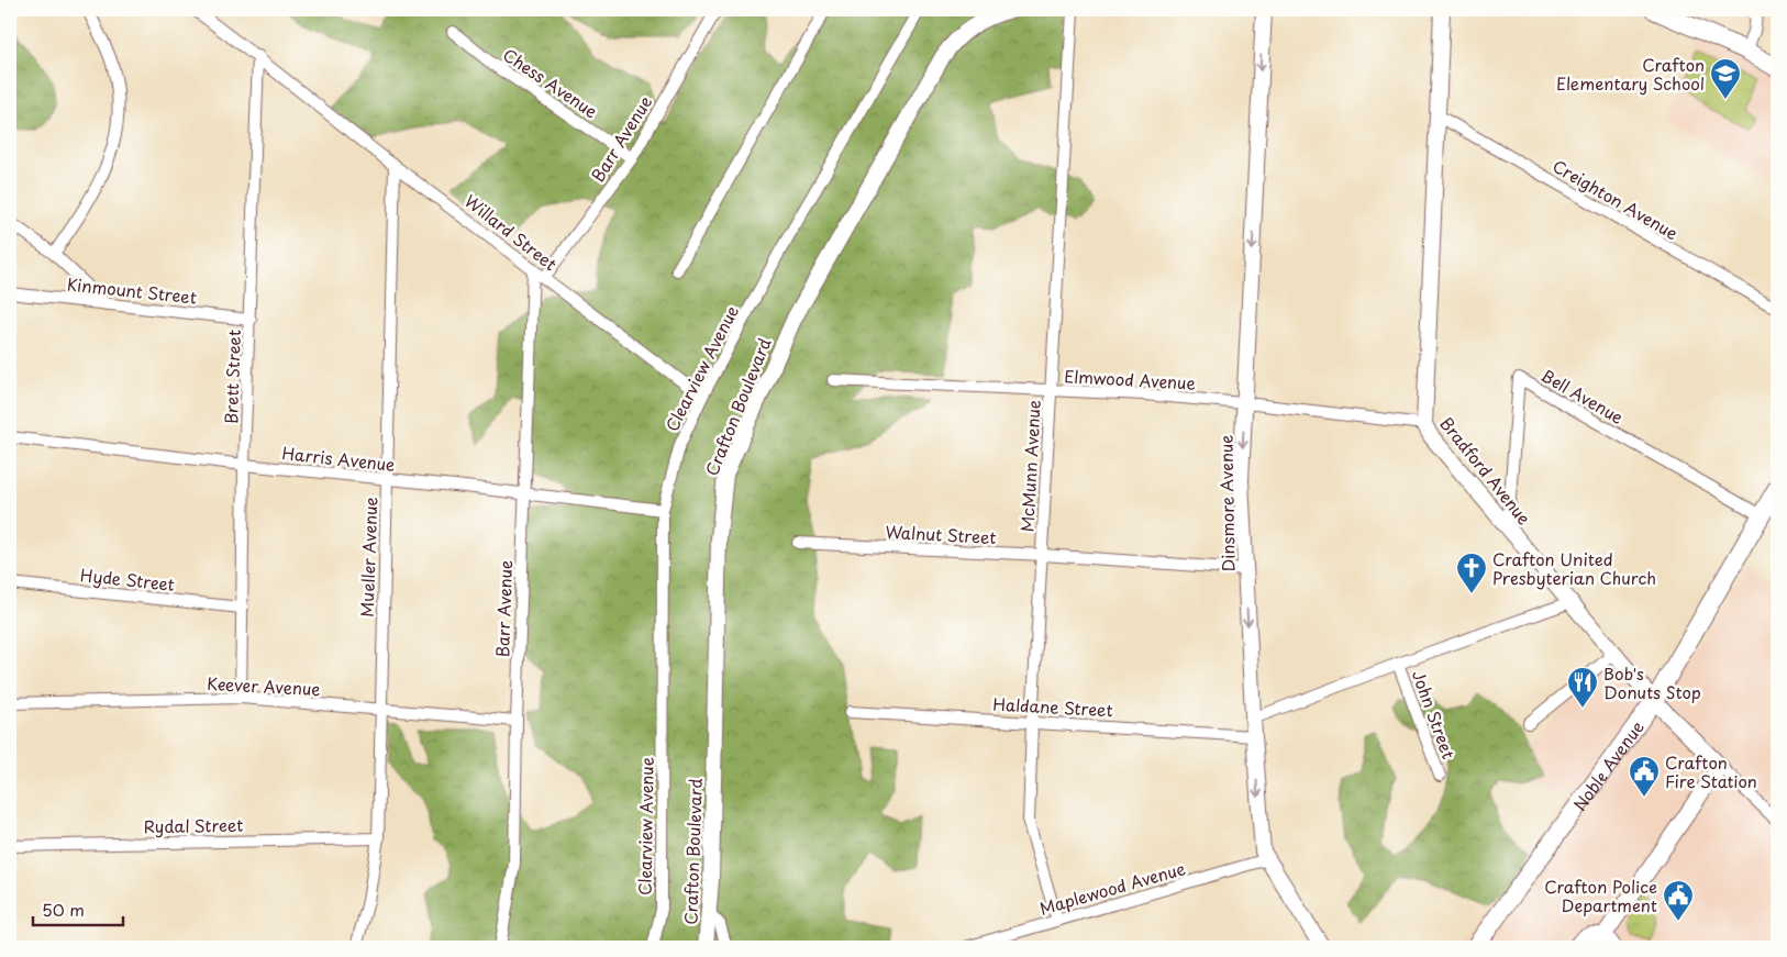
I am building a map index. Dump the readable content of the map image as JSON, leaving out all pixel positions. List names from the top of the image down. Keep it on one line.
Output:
{"streets":{"main road":["Crafton Boulevard","Bradford Avenue","Dinsmore Avenue","Noble Avenue"],"street":["Chess Avenue","Barr Avenue","Creighton Avenue","Willard Street","Kinmount Street","Clearview Avenue","Brett Street","Elmwood Avenue","Bell Avenue","Harris Avenue","McMunn Avenue","Walnut Street","Mueller Avenue","Hyde Street","Keever Avenue","Haldane Street","John Street","Rydal Street","Maplewood Avenue"]},"crossings":[["Chess Avenue","Barr Avenue"],["Barr Avenue","Willard Street"],["Barr Avenue","Harris Avenue"],["Barr Avenue","Keever Avenue"],["Creighton Avenue","Bradford Avenue"],["Willard Street","Clearview Avenue"],["Willard Street","Brett Street"],["Willard Street","Mueller Avenue"],["Kinmount Street","Brett Street"],["Clearview Avenue","Harris Avenue"],["Brett Street","Harris Avenue"],["Brett Street","Hyde Street"],["Brett Street","Keever Avenue"],["Elmwood Avenue","McMunn Avenue"],["Elmwood Avenue","Bradford Avenue"],["Elmwood Avenue","Dinsmore Avenue"],["Bell Avenue","Bradford Avenue"],["Bell Avenue","Noble Avenue"],["Harris Avenue","Mueller Avenue"],["McMunn Avenue","Walnut Street"],["McMunn Avenue","Haldane Street"],["McMunn Avenue","Maplewood Avenue"],["Bradford Avenue","Noble Avenue"],["Dinsmore Avenue","Walnut Street"],["Dinsmore Avenue","Haldane Street"],["Dinsmore Avenue","Maplewood Avenue"],["Mueller Avenue","Keever Avenue"],["Mueller Avenue","Rydal Street"]],"one_way":["Dinsmore Avenue"],"places":{"school or university":["Crafton Elementary School"],"church":["Crafton United Presbyterian Church"],"restaurant":["Bob's Donuts Stop"],"public building":["Crafton Fire Station","Crafton Police Department"]},"scale_bar":"50 m"}
